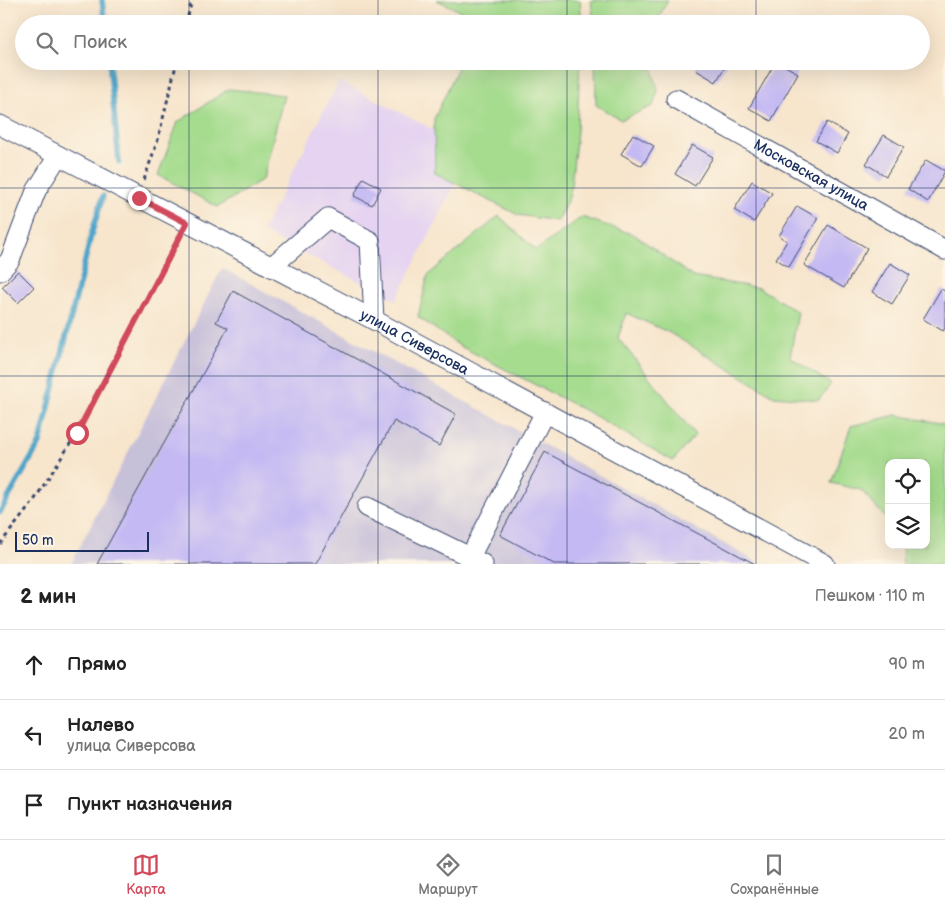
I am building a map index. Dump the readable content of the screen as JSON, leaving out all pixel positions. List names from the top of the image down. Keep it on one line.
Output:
{"streets":{"street":["Московская улица","улица Сиверсова"]},"scale_bar":"50 m","page":{"search":"Поиск","scale":"50 m","heading":["2 мин","Пешком · 110 m"],"list":[["Прямо","90 m"],["Налево","улица Сиверсова","20 m"],"Пункт назначения"],"nav":["Карта","Маршрут","Сохранённые"]}}
